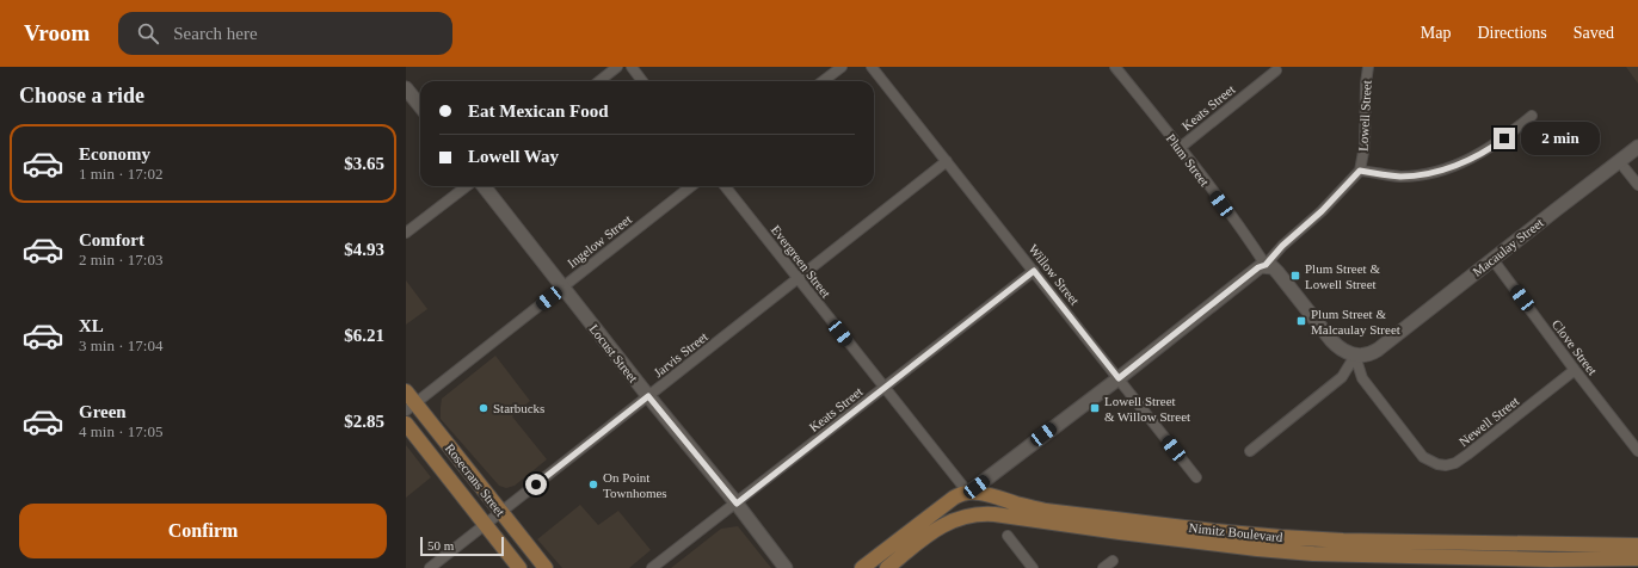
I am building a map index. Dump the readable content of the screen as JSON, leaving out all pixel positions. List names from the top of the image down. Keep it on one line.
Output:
{"streets":{"main road":["Rosecrans Street","Nimitz Boulevard"],"street":["Keats Street","Lowell Street","Plum Street","Ingelow Street","Macaulay Street","Evergreen Street","Willow Street","Clove Street","Locust Street","Jarvis Street","Newell Street"]},"crossings":[["Keats Street","Plum Street"],["Keats Street","Evergreen Street"],["Keats Street","Willow Street"],["Keats Street","Locust Street"],["Lowell Street","Plum Street"],["Lowell Street","Evergreen Street"],["Lowell Street","Willow Street"],["Lowell Street","Nimitz Boulevard"],["Plum Street","Macaulay Street"],["Plum Street","Newell Street"],["Ingelow Street","Locust Street"],["Ingelow Street","Rosecrans Street"],["Macaulay Street","Clove Street"],["Macaulay Street","Newell Street"],["Evergreen Street","Jarvis Street"],["Evergreen Street","Nimitz Boulevard"],["Willow Street","Jarvis Street"],["Clove Street","Newell Street"],["Locust Street","Jarvis Street"],["Jarvis Street","Rosecrans Street"]],"places":{"transit":["Plum Street & Lowell Street","Plum Street & Malcaulay Street","Lowell Street & Willow Street"],"other":["Starbucks","On Point Townhomes"]},"scale_bar":"50 m","page":{"header":"Vroom","search":"Search here","nav":["Map","Directions","Saved"],"heading":"Choose a ride","banner":["Eat Mexican Food","Lowell Way"],"bubble":"2 min","list":[{"name":"Economy","note":"1 min · 17:02","value":"$3.65"},{"name":"Comfort","note":"2 min · 17:03","value":"$4.93"},{"name":"XL","note":"3 min · 17:04","value":"$6.21"},{"name":"Green","note":"4 min · 17:05","value":"$2.85"}],"buttons":"Confirm","scale":"50 m"}}
